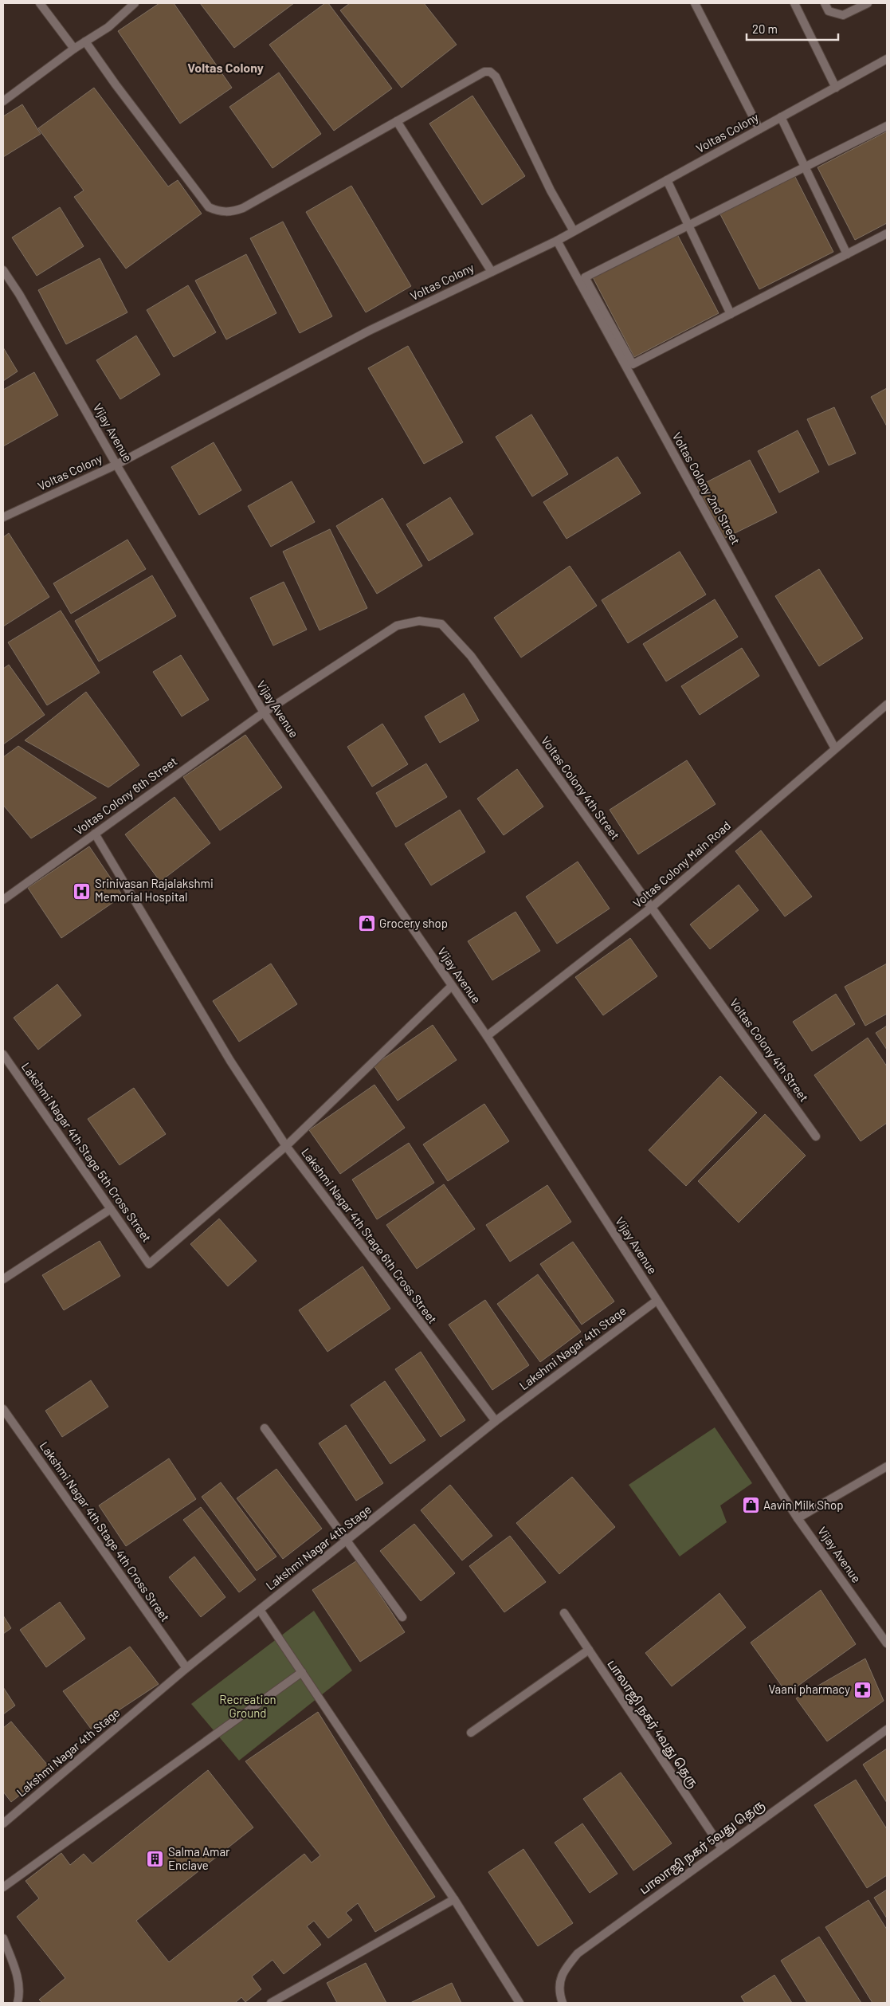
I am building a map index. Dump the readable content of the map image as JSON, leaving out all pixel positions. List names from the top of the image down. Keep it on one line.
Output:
{"streets":{"street":["Voltas Colony","Vijay Avenue","Voltas Colony 2nd Street","Voltas Colony 4th Street","Voltas Colony 6th Street","Voltas Colony Main Road","Lakshmi Nagar 4th Stage 5th Cross Street","Lakshmi Nagar 4th Stage 6th Cross Street","Lakshmi Nagar 4th Stage","Lakshmi Nagar 4th Stage 4th Cross Street","பாலாஜி நகர் 4வது தெரு","பாலாஜி நகர் 5வது தெரு"]},"crossings":[["Voltas Colony","Vijay Avenue"],["Voltas Colony","Voltas Colony 2nd Street"],["Vijay Avenue","Voltas Colony 4th Street"],["Vijay Avenue","Voltas Colony 6th Street"],["Vijay Avenue","Voltas Colony Main Road"],["Vijay Avenue","Lakshmi Nagar 4th Stage"],["Voltas Colony 2nd Street","Voltas Colony Main Road"],["Voltas Colony 4th Street","Voltas Colony 6th Street"],["Voltas Colony 4th Street","Voltas Colony Main Road"],["Voltas Colony 6th Street","Lakshmi Nagar 4th Stage 6th Cross Street"],["Lakshmi Nagar 4th Stage 5th Cross Street","Lakshmi Nagar 4th Stage 6th Cross Street"],["Lakshmi Nagar 4th Stage 6th Cross Street","Lakshmi Nagar 4th Stage"],["Lakshmi Nagar 4th Stage","Lakshmi Nagar 4th Stage 4th Cross Street"],["பாலாஜி நகர் 4வது தெரு","பாலாஜி நகர் 5வது தெரு"]],"districts":["Voltas Colony"],"parks":["Recreation Ground"],"places":{"hospital":["Srinivasan Rajalakshmi Memorial Hospital"],"shop":["Grocery shop","Aavin Milk Shop"],"pharmacy":["Vaani pharmacy"],"building":["Salma Amar Enclave"]},"scale_bar":"20 m"}
